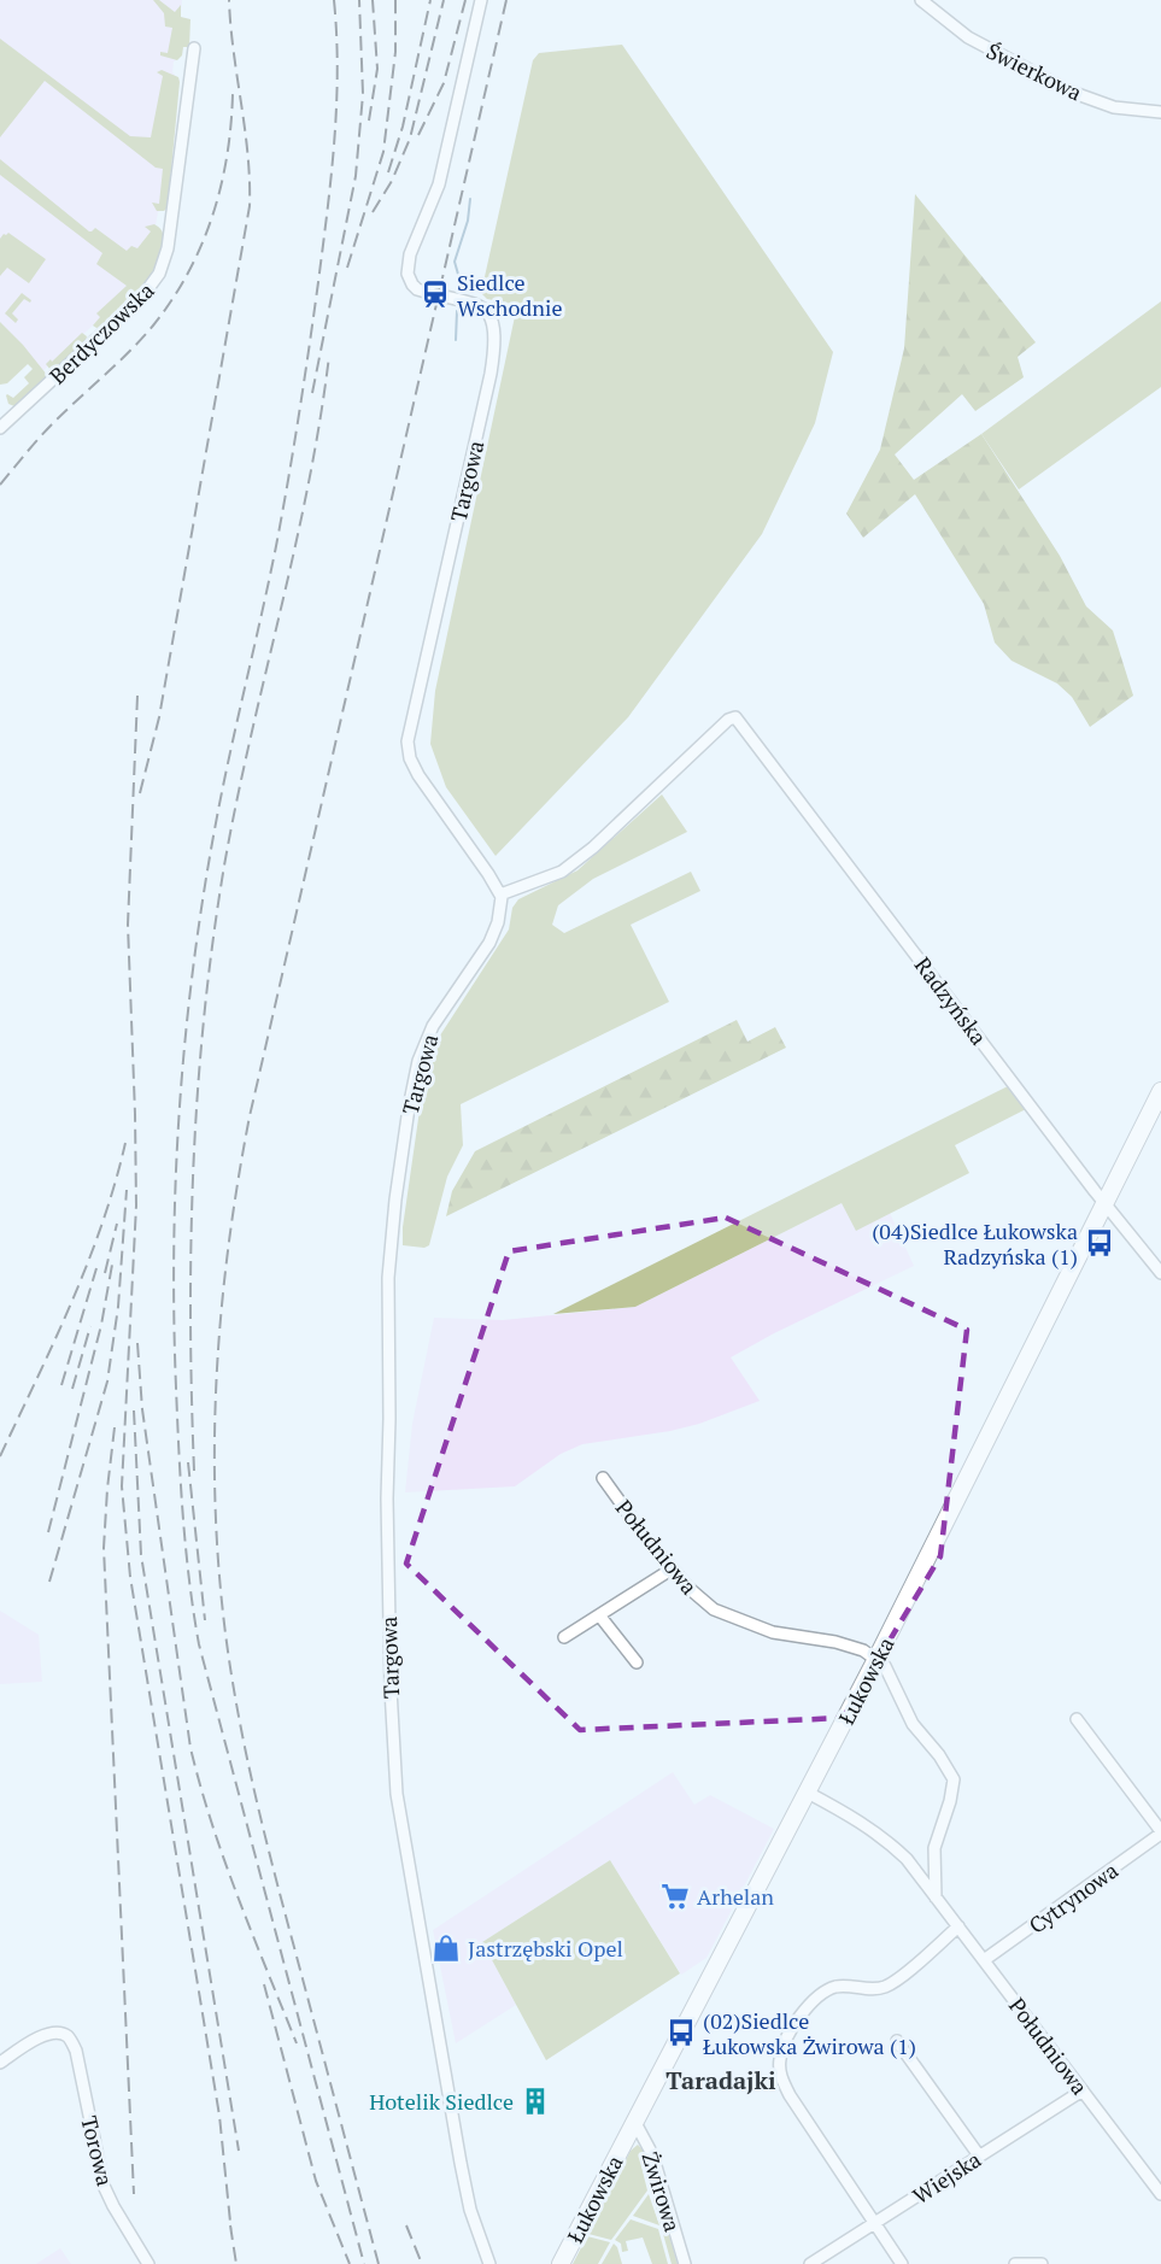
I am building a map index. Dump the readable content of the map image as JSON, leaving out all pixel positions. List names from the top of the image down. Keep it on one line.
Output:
{"streets":{"main road":["Łukowska"],"street":["Świerkowa","Berdyczowska","Targowa","Radzyńska","Południowa","Cytrynowa","Torowa","Wiejska","Żwirowa"]},"crossings":[["Targowa","Radzyńska"],["Radzyńska","Łukowska"],["Południowa","Łukowska"],["Południowa","Cytrynowa"],["Południowa","Wiejska"],["Łukowska","Żwirowa"]],"districts":["Taradajki"],"places":{"station":["Siedlce Wschodnie"],"bus stop":["(04)Siedlce Łukowska Radzyńska (1)","(02)Siedlce Łukowska Żwirowa (1)"],"supermarket":["Arhelan"],"shop":["Jastrzębski Opel"],"building":["Hotelik Siedlce"]}}
